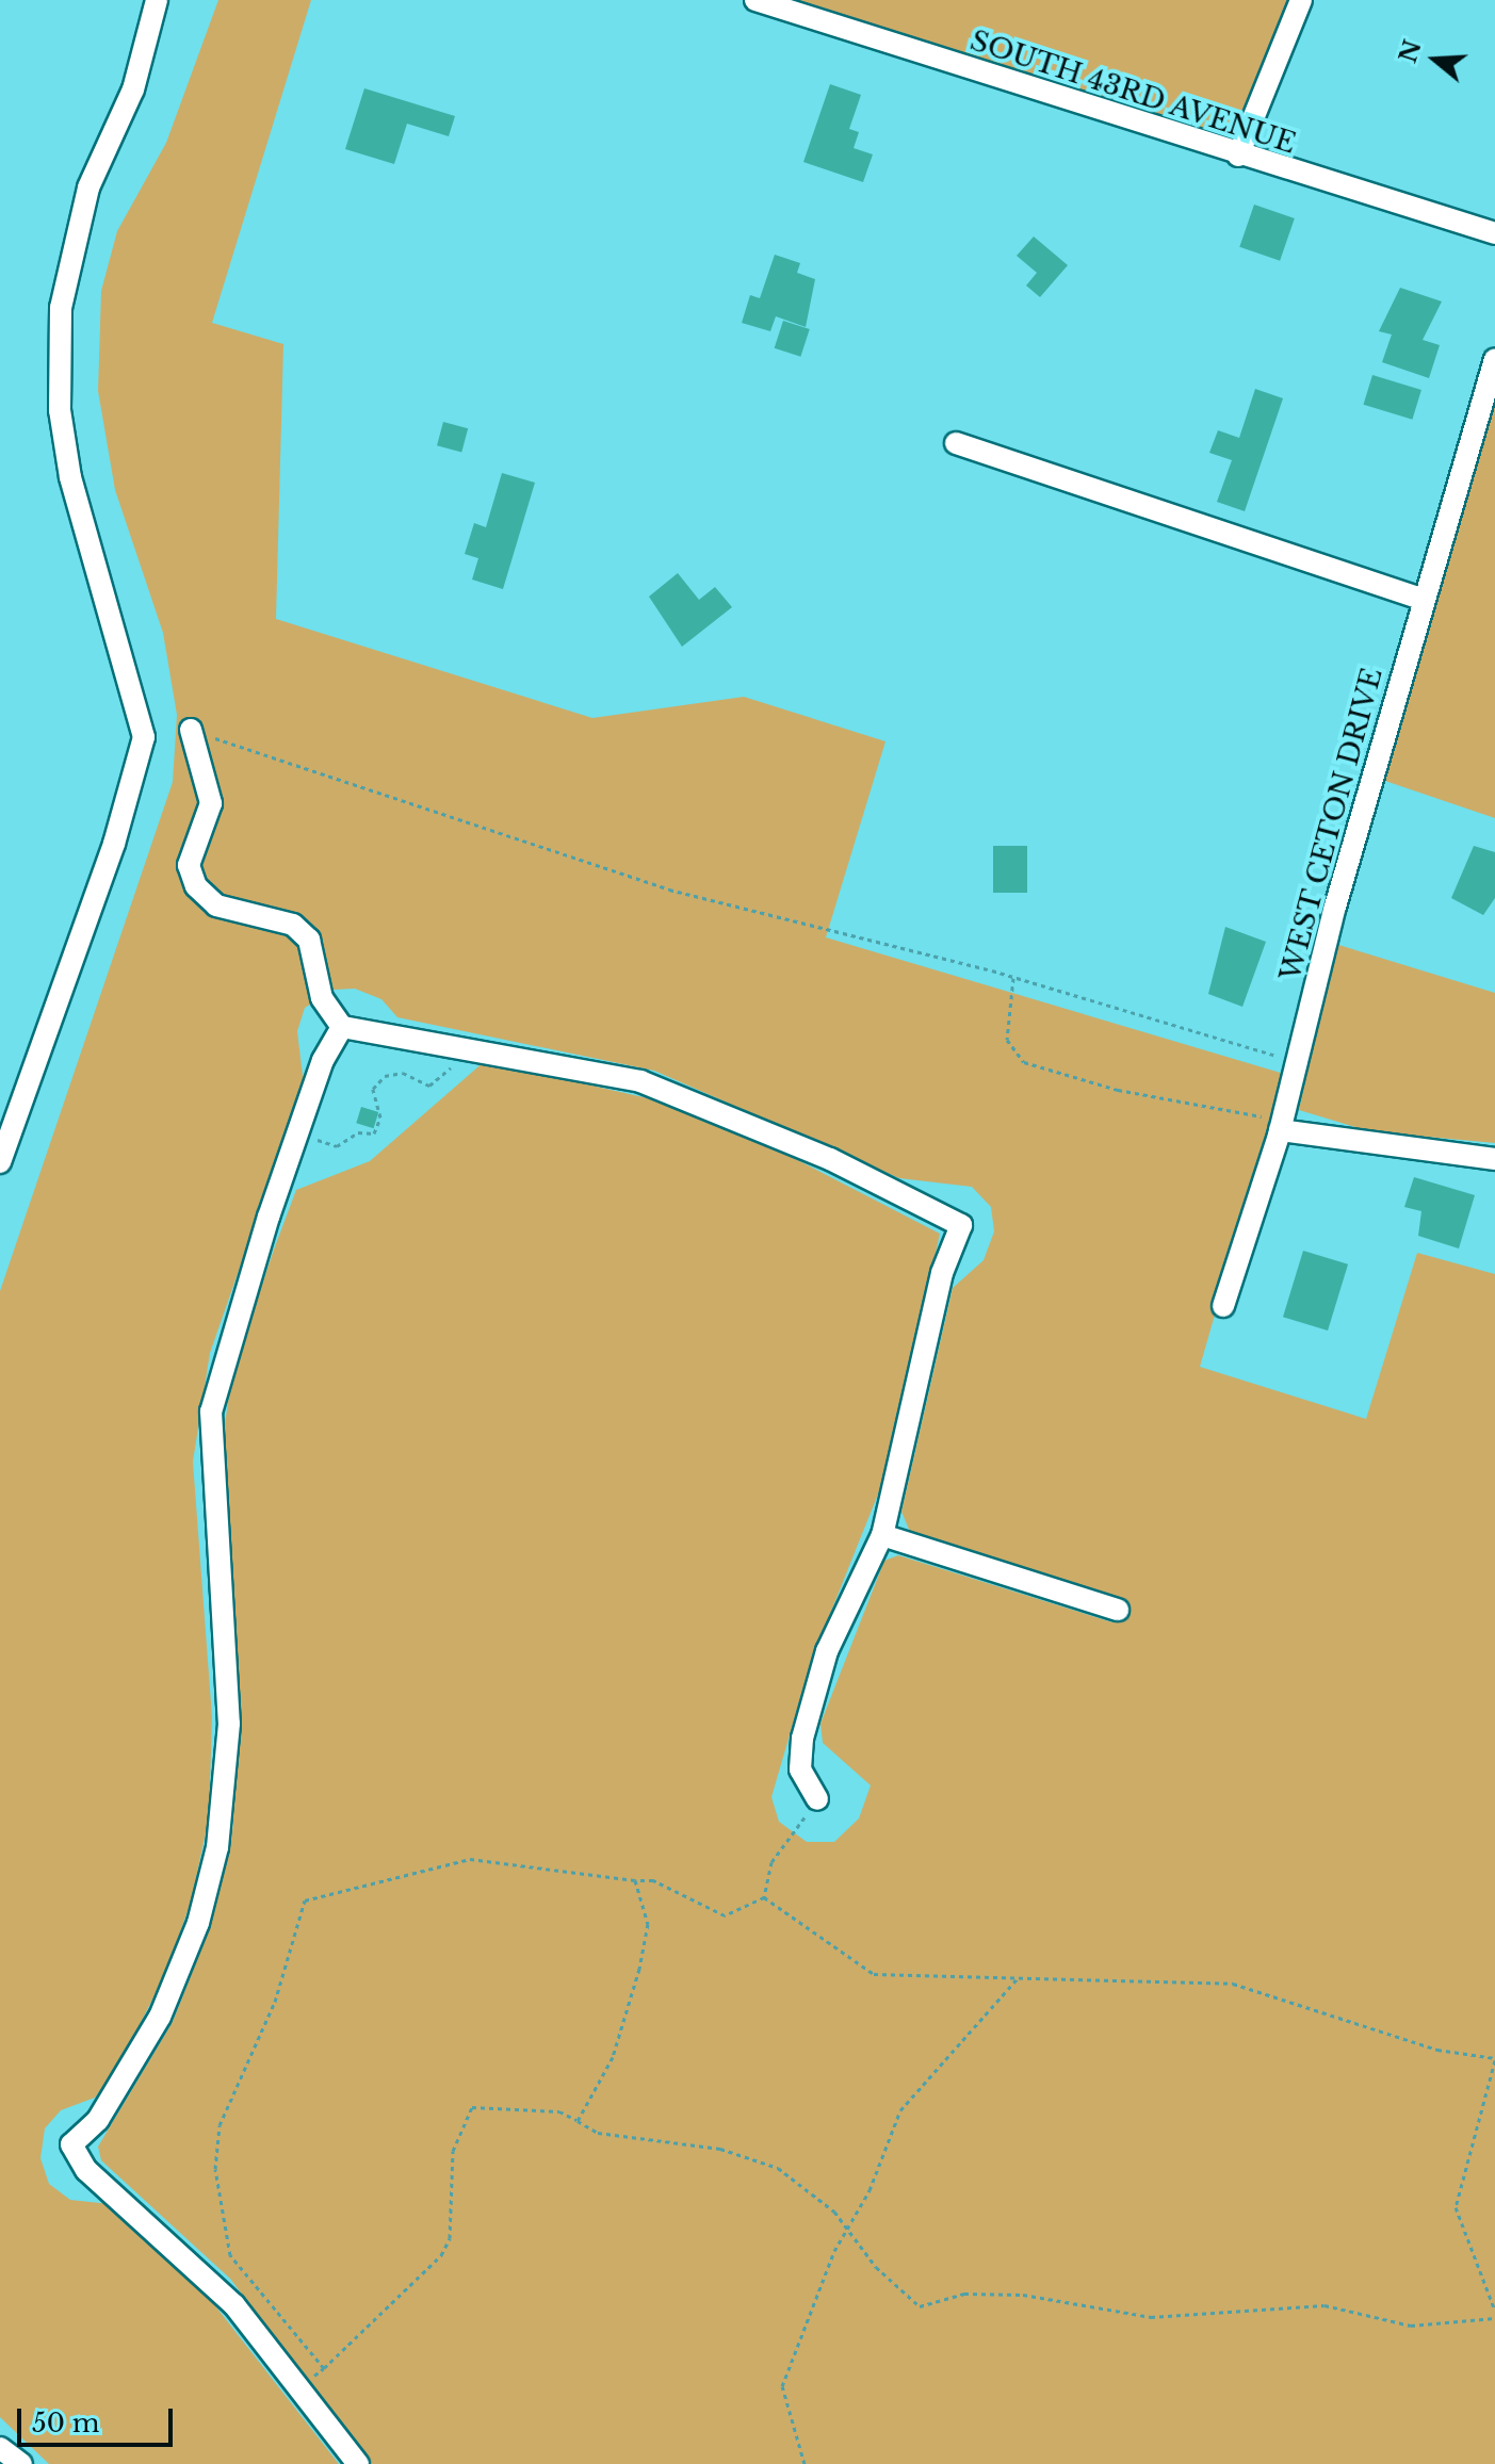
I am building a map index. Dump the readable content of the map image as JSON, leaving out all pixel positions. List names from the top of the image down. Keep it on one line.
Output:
{"streets":{"street":["SOUTH 43RD AVENUE","WEST CETON DRIVE"]},"scale_bar":"50 m","north":"left"}
